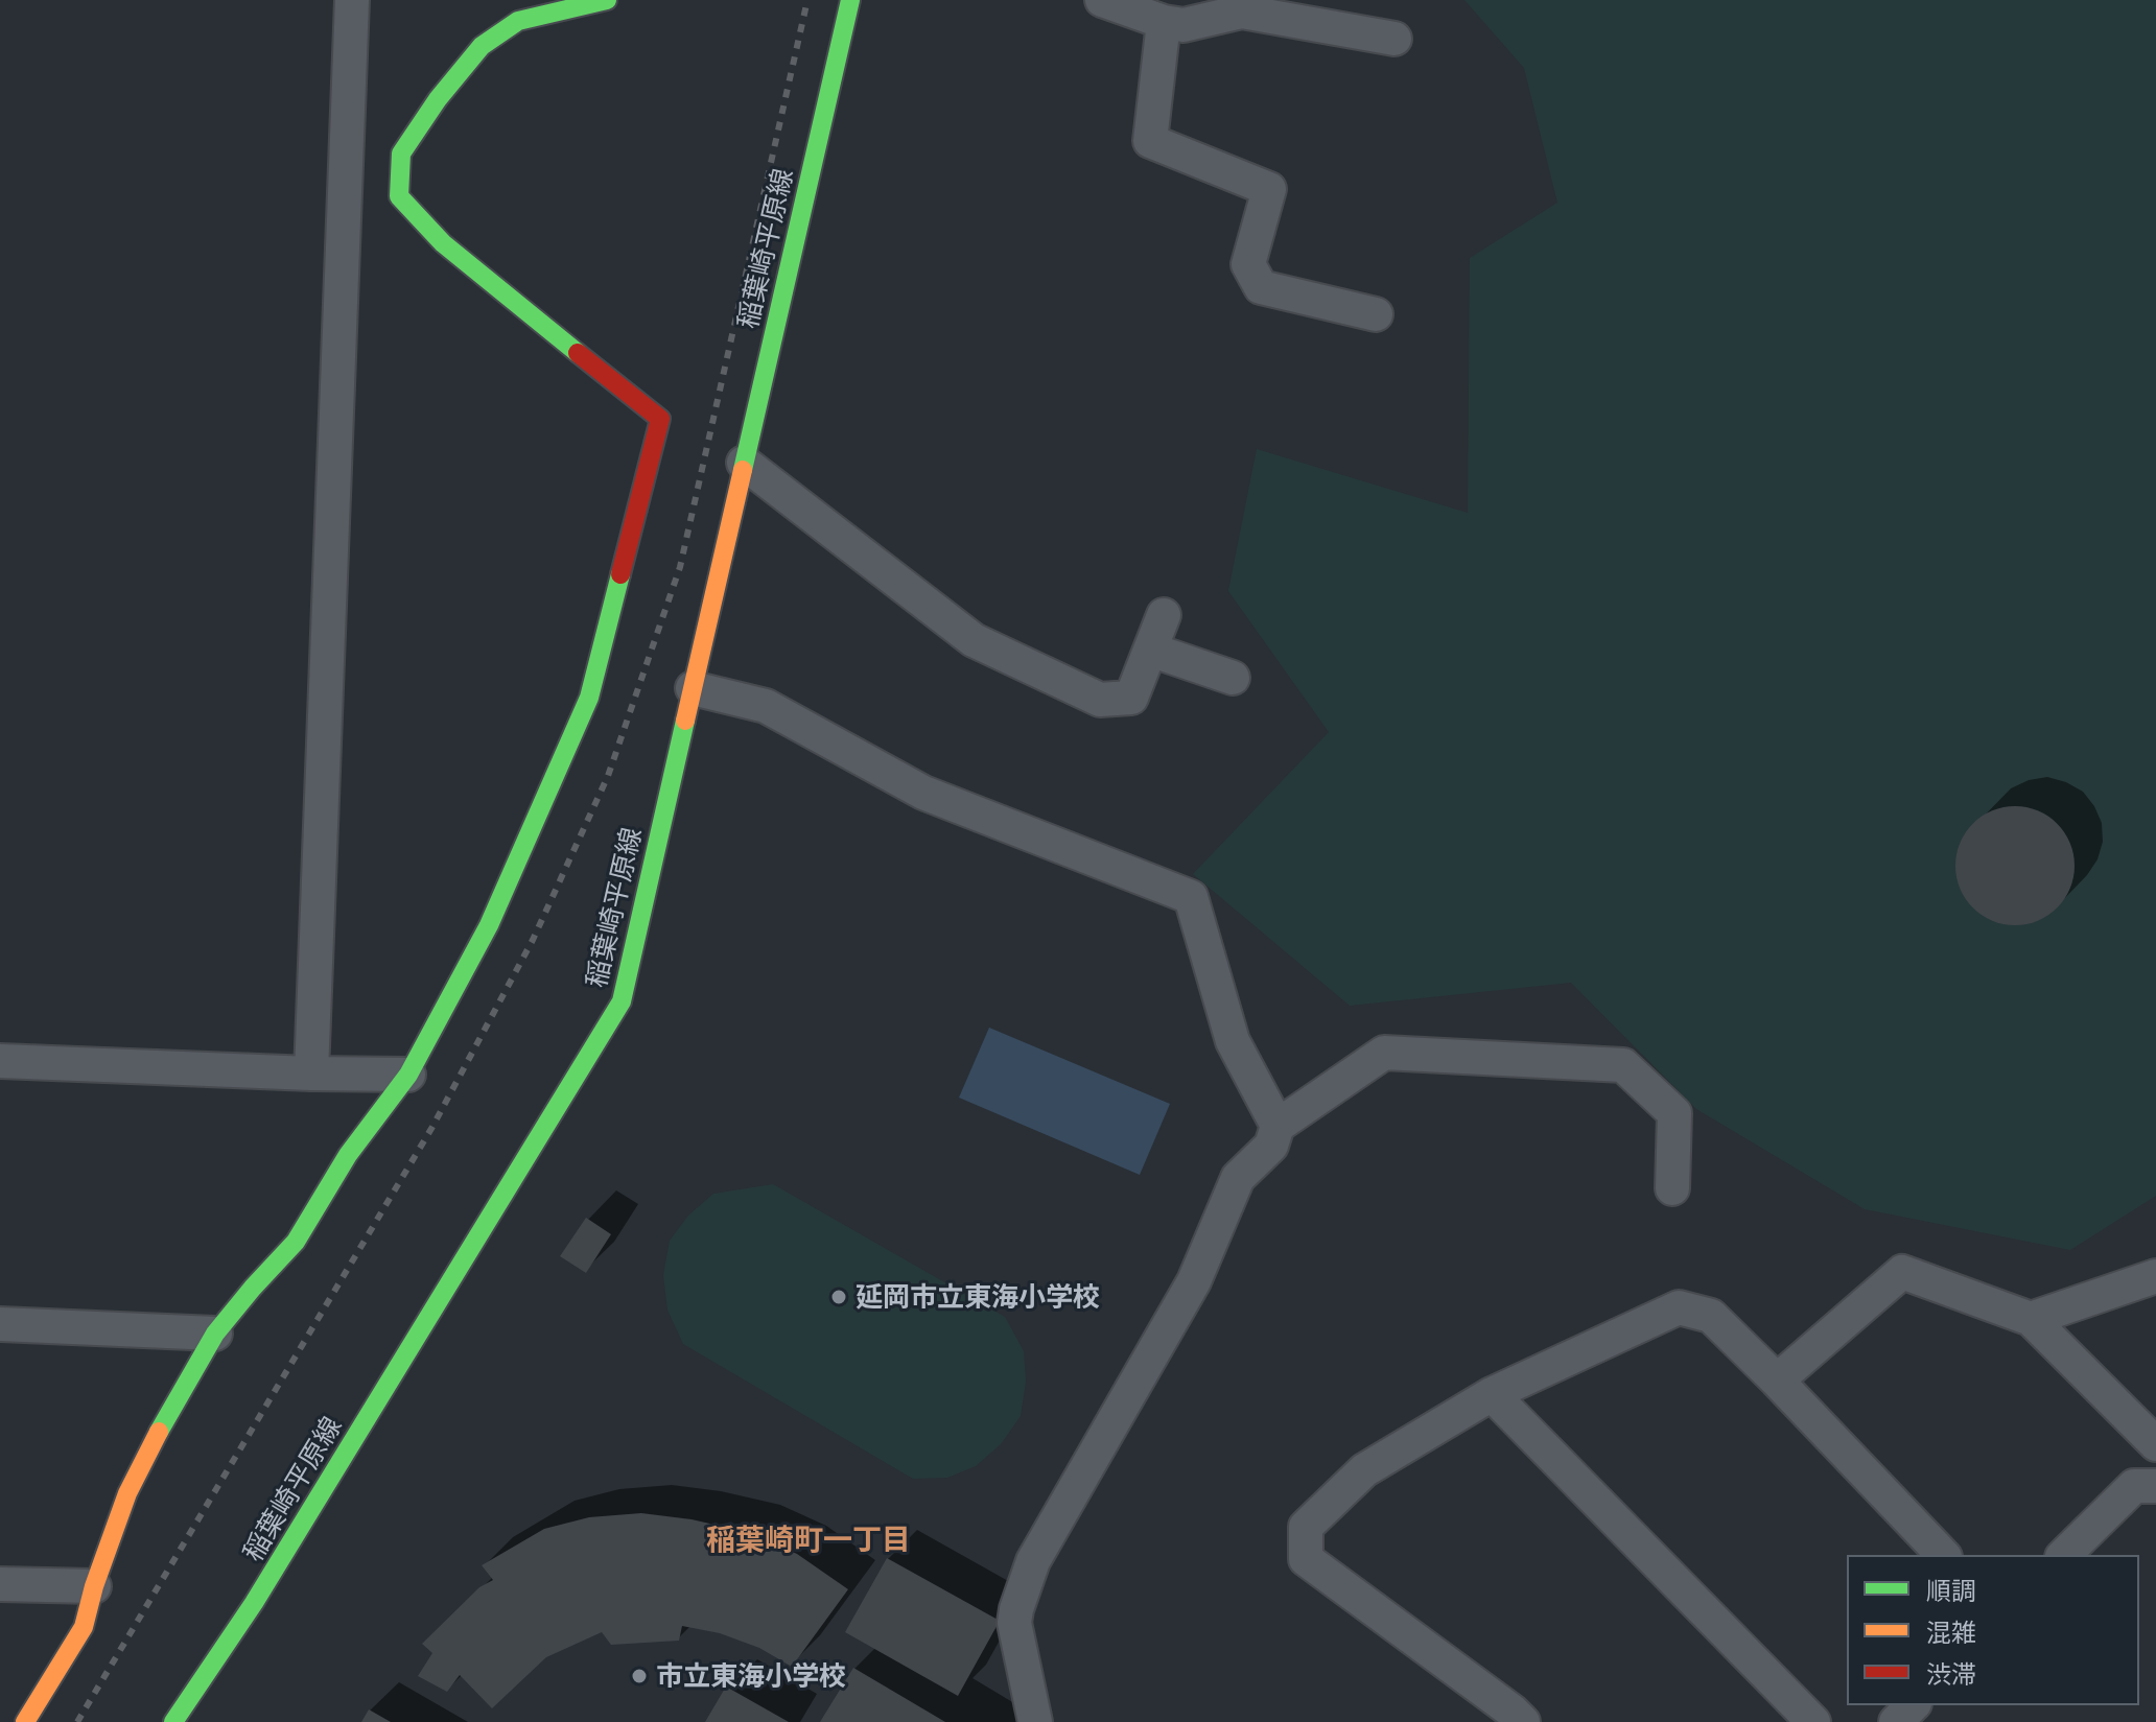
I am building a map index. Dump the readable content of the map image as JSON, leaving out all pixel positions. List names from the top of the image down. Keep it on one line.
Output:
{"streets":{"street":["稲葉崎平原線"]},"districts":["稲葉崎町一丁目"],"places":["延岡市立東海小学校","市立東海小学校"],"legend":["順調","混雑","渋滞"]}
